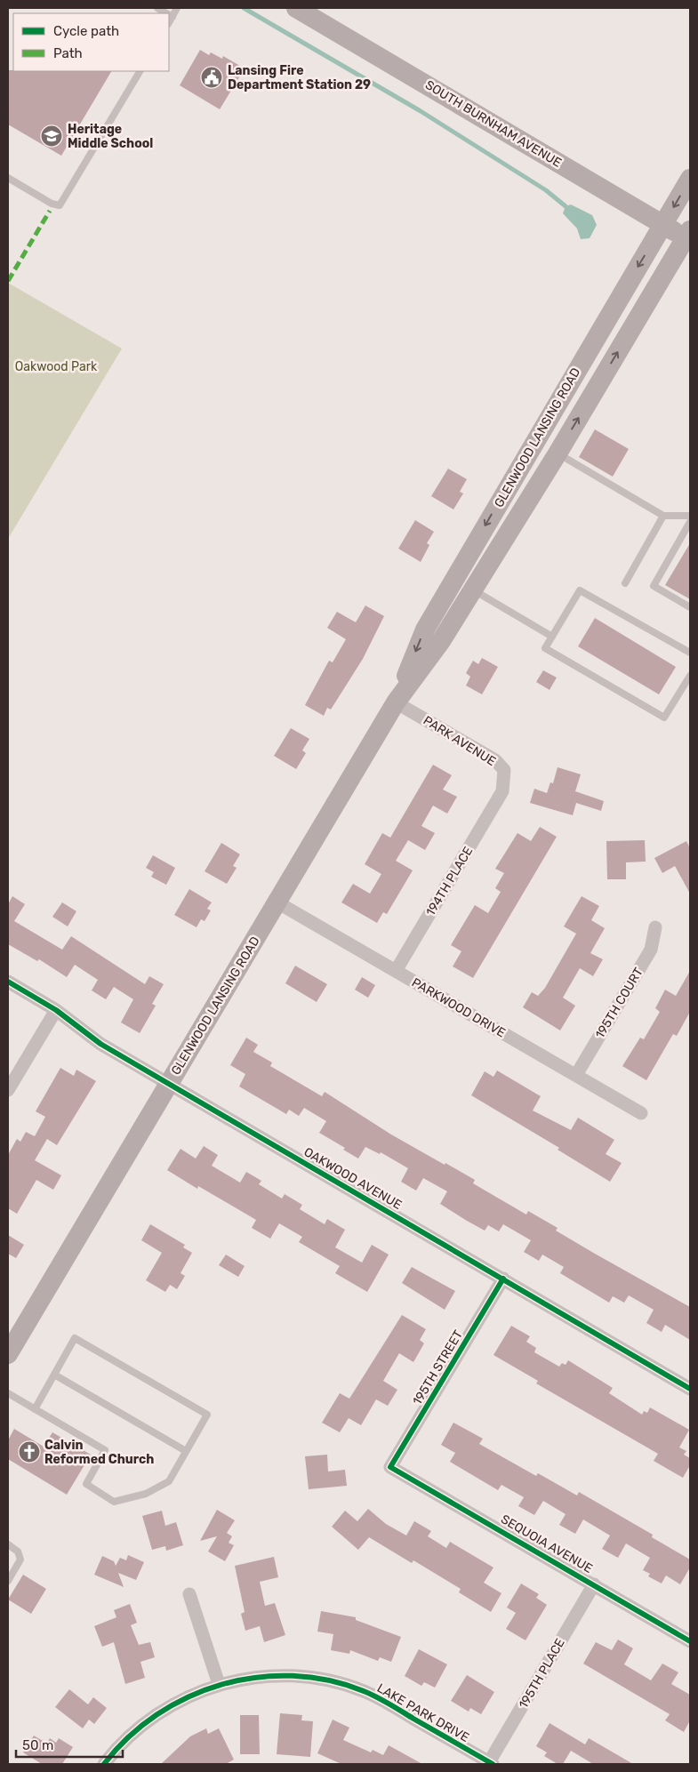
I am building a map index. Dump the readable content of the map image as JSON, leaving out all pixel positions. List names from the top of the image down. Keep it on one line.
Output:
{"streets":{"main road":["SOUTH BURNHAM AVENUE","GLENWOOD LANSING ROAD"],"street":["PARK AVENUE","194TH PLACE","195TH COURT","PARKWOOD DRIVE","OAKWOOD AVENUE","195TH STREET","SEQUOIA AVENUE","195TH PLACE","LAKE PARK DRIVE"]},"crossings":[["SOUTH BURNHAM AVENUE","GLENWOOD LANSING ROAD"],["GLENWOOD LANSING ROAD","PARK AVENUE"],["GLENWOOD LANSING ROAD","PARKWOOD DRIVE"],["GLENWOOD LANSING ROAD","OAKWOOD AVENUE"],["PARK AVENUE","194TH PLACE"],["194TH PLACE","PARKWOOD DRIVE"],["195TH COURT","PARKWOOD DRIVE"],["OAKWOOD AVENUE","195TH STREET"],["195TH STREET","SEQUOIA AVENUE"],["SEQUOIA AVENUE","195TH PLACE"],["195TH PLACE","LAKE PARK DRIVE"]],"parks":["Oakwood Park"],"places":{"public building":["Lansing Fire Department Station 29"],"school or university":["Heritage Middle School"],"church":["Calvin Reformed Church"]},"legend":["Cycle path","Path"],"scale_bar":"50 m"}
